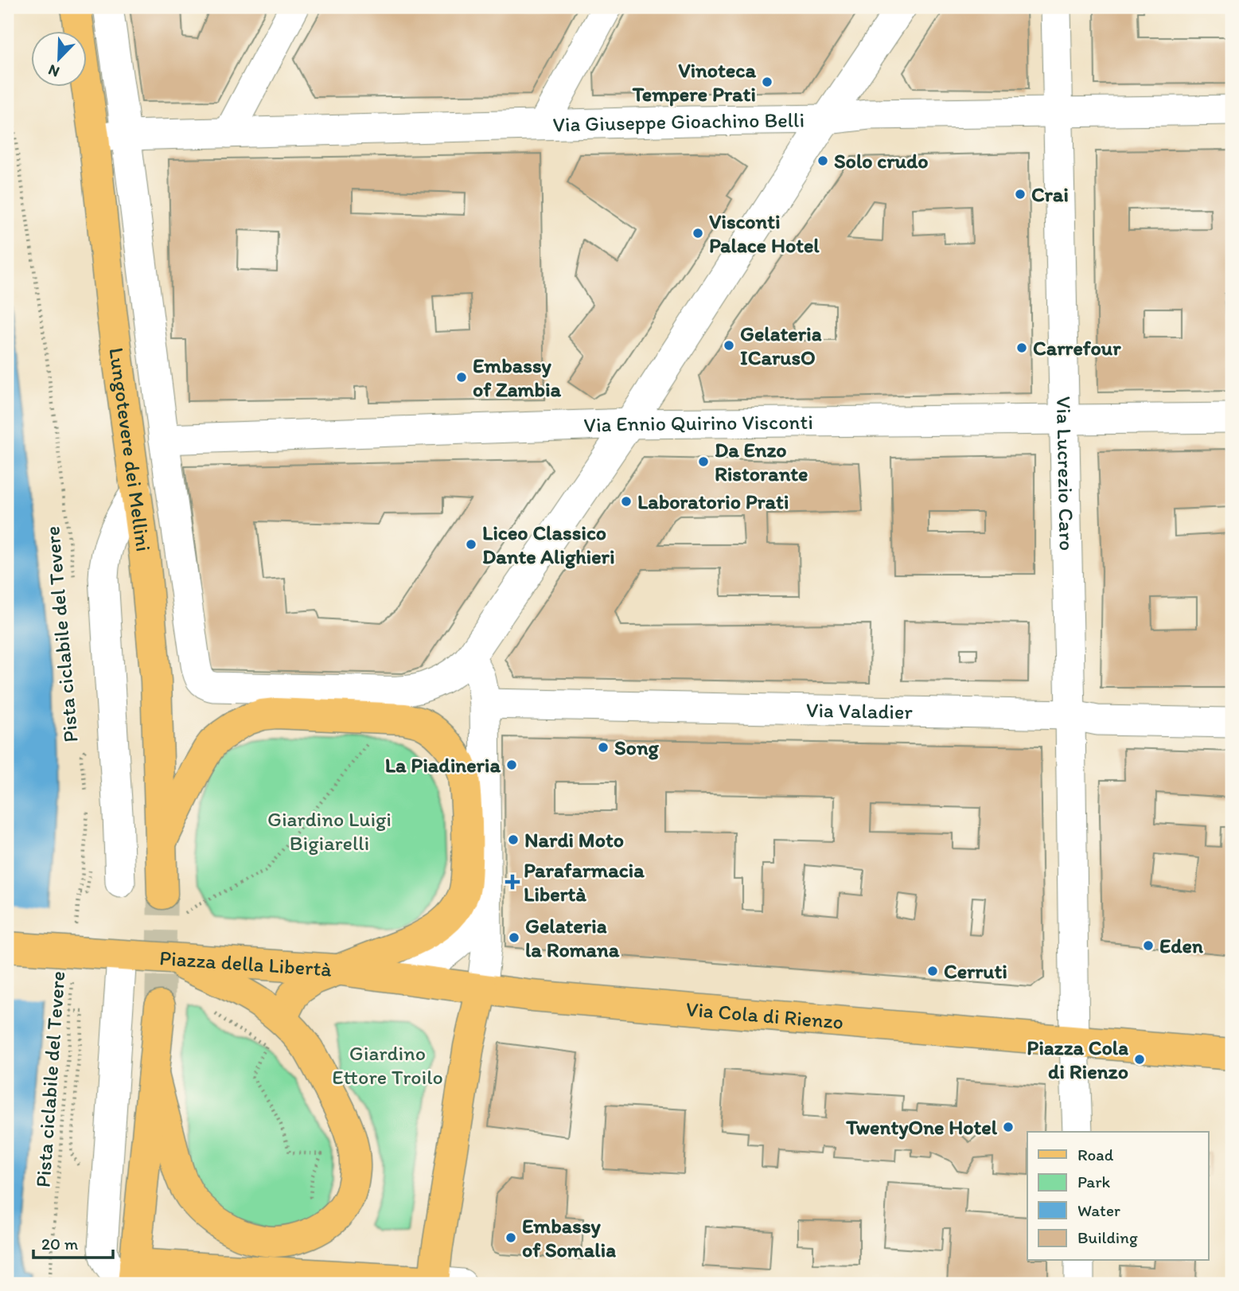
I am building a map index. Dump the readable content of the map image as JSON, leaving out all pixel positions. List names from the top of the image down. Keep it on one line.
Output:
{"streets":{"main road":["Lungotevere dei Mellini","Piazza della Libertà","Via Cola di Rienzo"],"street":["Via Giuseppe Gioachino Belli","Via Ennio Quirino Visconti","Via Lucrezio Caro","Via Valadier"],"path":["Pista ciclabile del Tevere"]},"crossings":[["Via Giuseppe Gioachino Belli","Lungotevere dei Mellini"],["Via Giuseppe Gioachino Belli","Via Lucrezio Caro"],["Via Ennio Quirino Visconti","Lungotevere dei Mellini"],["Via Ennio Quirino Visconti","Via Lucrezio Caro"],["Via Lucrezio Caro","Via Valadier"],["Via Lucrezio Caro","Via Cola di Rienzo"],["Pista ciclabile del Tevere","Piazza della Libertà"],["Piazza della Libertà","Via Cola di Rienzo"]],"parks":["Giardino Luigi Bigiarelli","Giardino Ettore Troilo"],"places":{"other":["Vinoteca Tempere Prati","Solo crudo","Crai","Visconti Palace Hotel","Gelateria ICarusO","Carrefour","Embassy of Zambia","Da Enzo Ristorante","Laboratorio Prati","Liceo Classico Dante Alighieri","Song","La Piadineria","Nardi Moto","Gelateria la Romana","Eden","Cerruti","Piazza Cola di Rienzo","TwentyOne Hotel","Embassy of Somalia"],"health":["Parafarmacia Libertà"]},"legend":["Road","Park","Water","Building"],"scale_bar":"20 m","north":"bottom left"}
